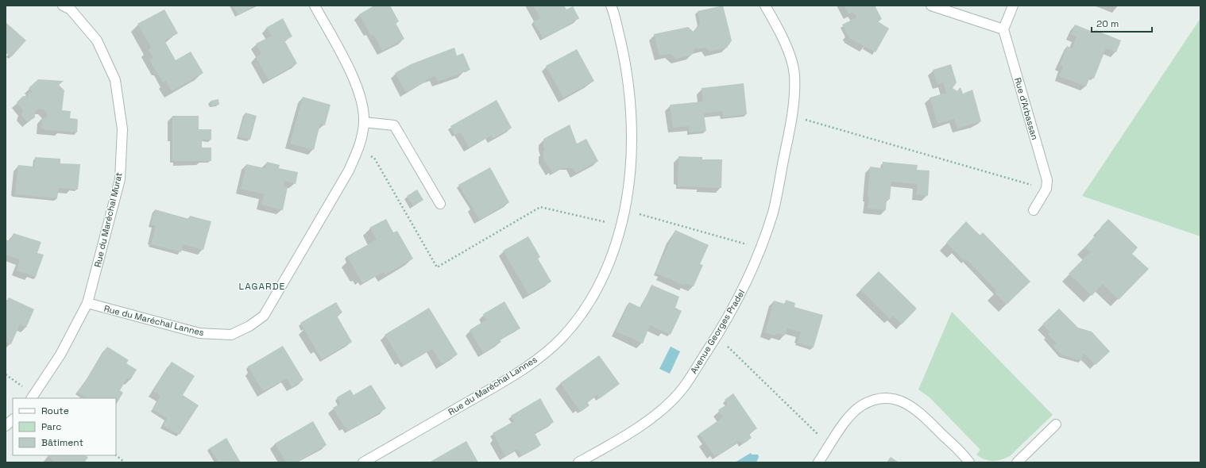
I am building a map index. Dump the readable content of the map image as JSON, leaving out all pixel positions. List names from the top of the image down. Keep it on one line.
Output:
{"streets":{"street":["Rue d'Arbassan","Rue du Maréchal Murat","Rue du Maréchal Lannes","Avenue Georges Pradel"]},"crossings":[["Rue du Maréchal Murat","Rue du Maréchal Lannes"]],"districts":["LAGARDE"],"legend":["Route","Parc","Bâtiment"],"scale_bar":"20 m"}
